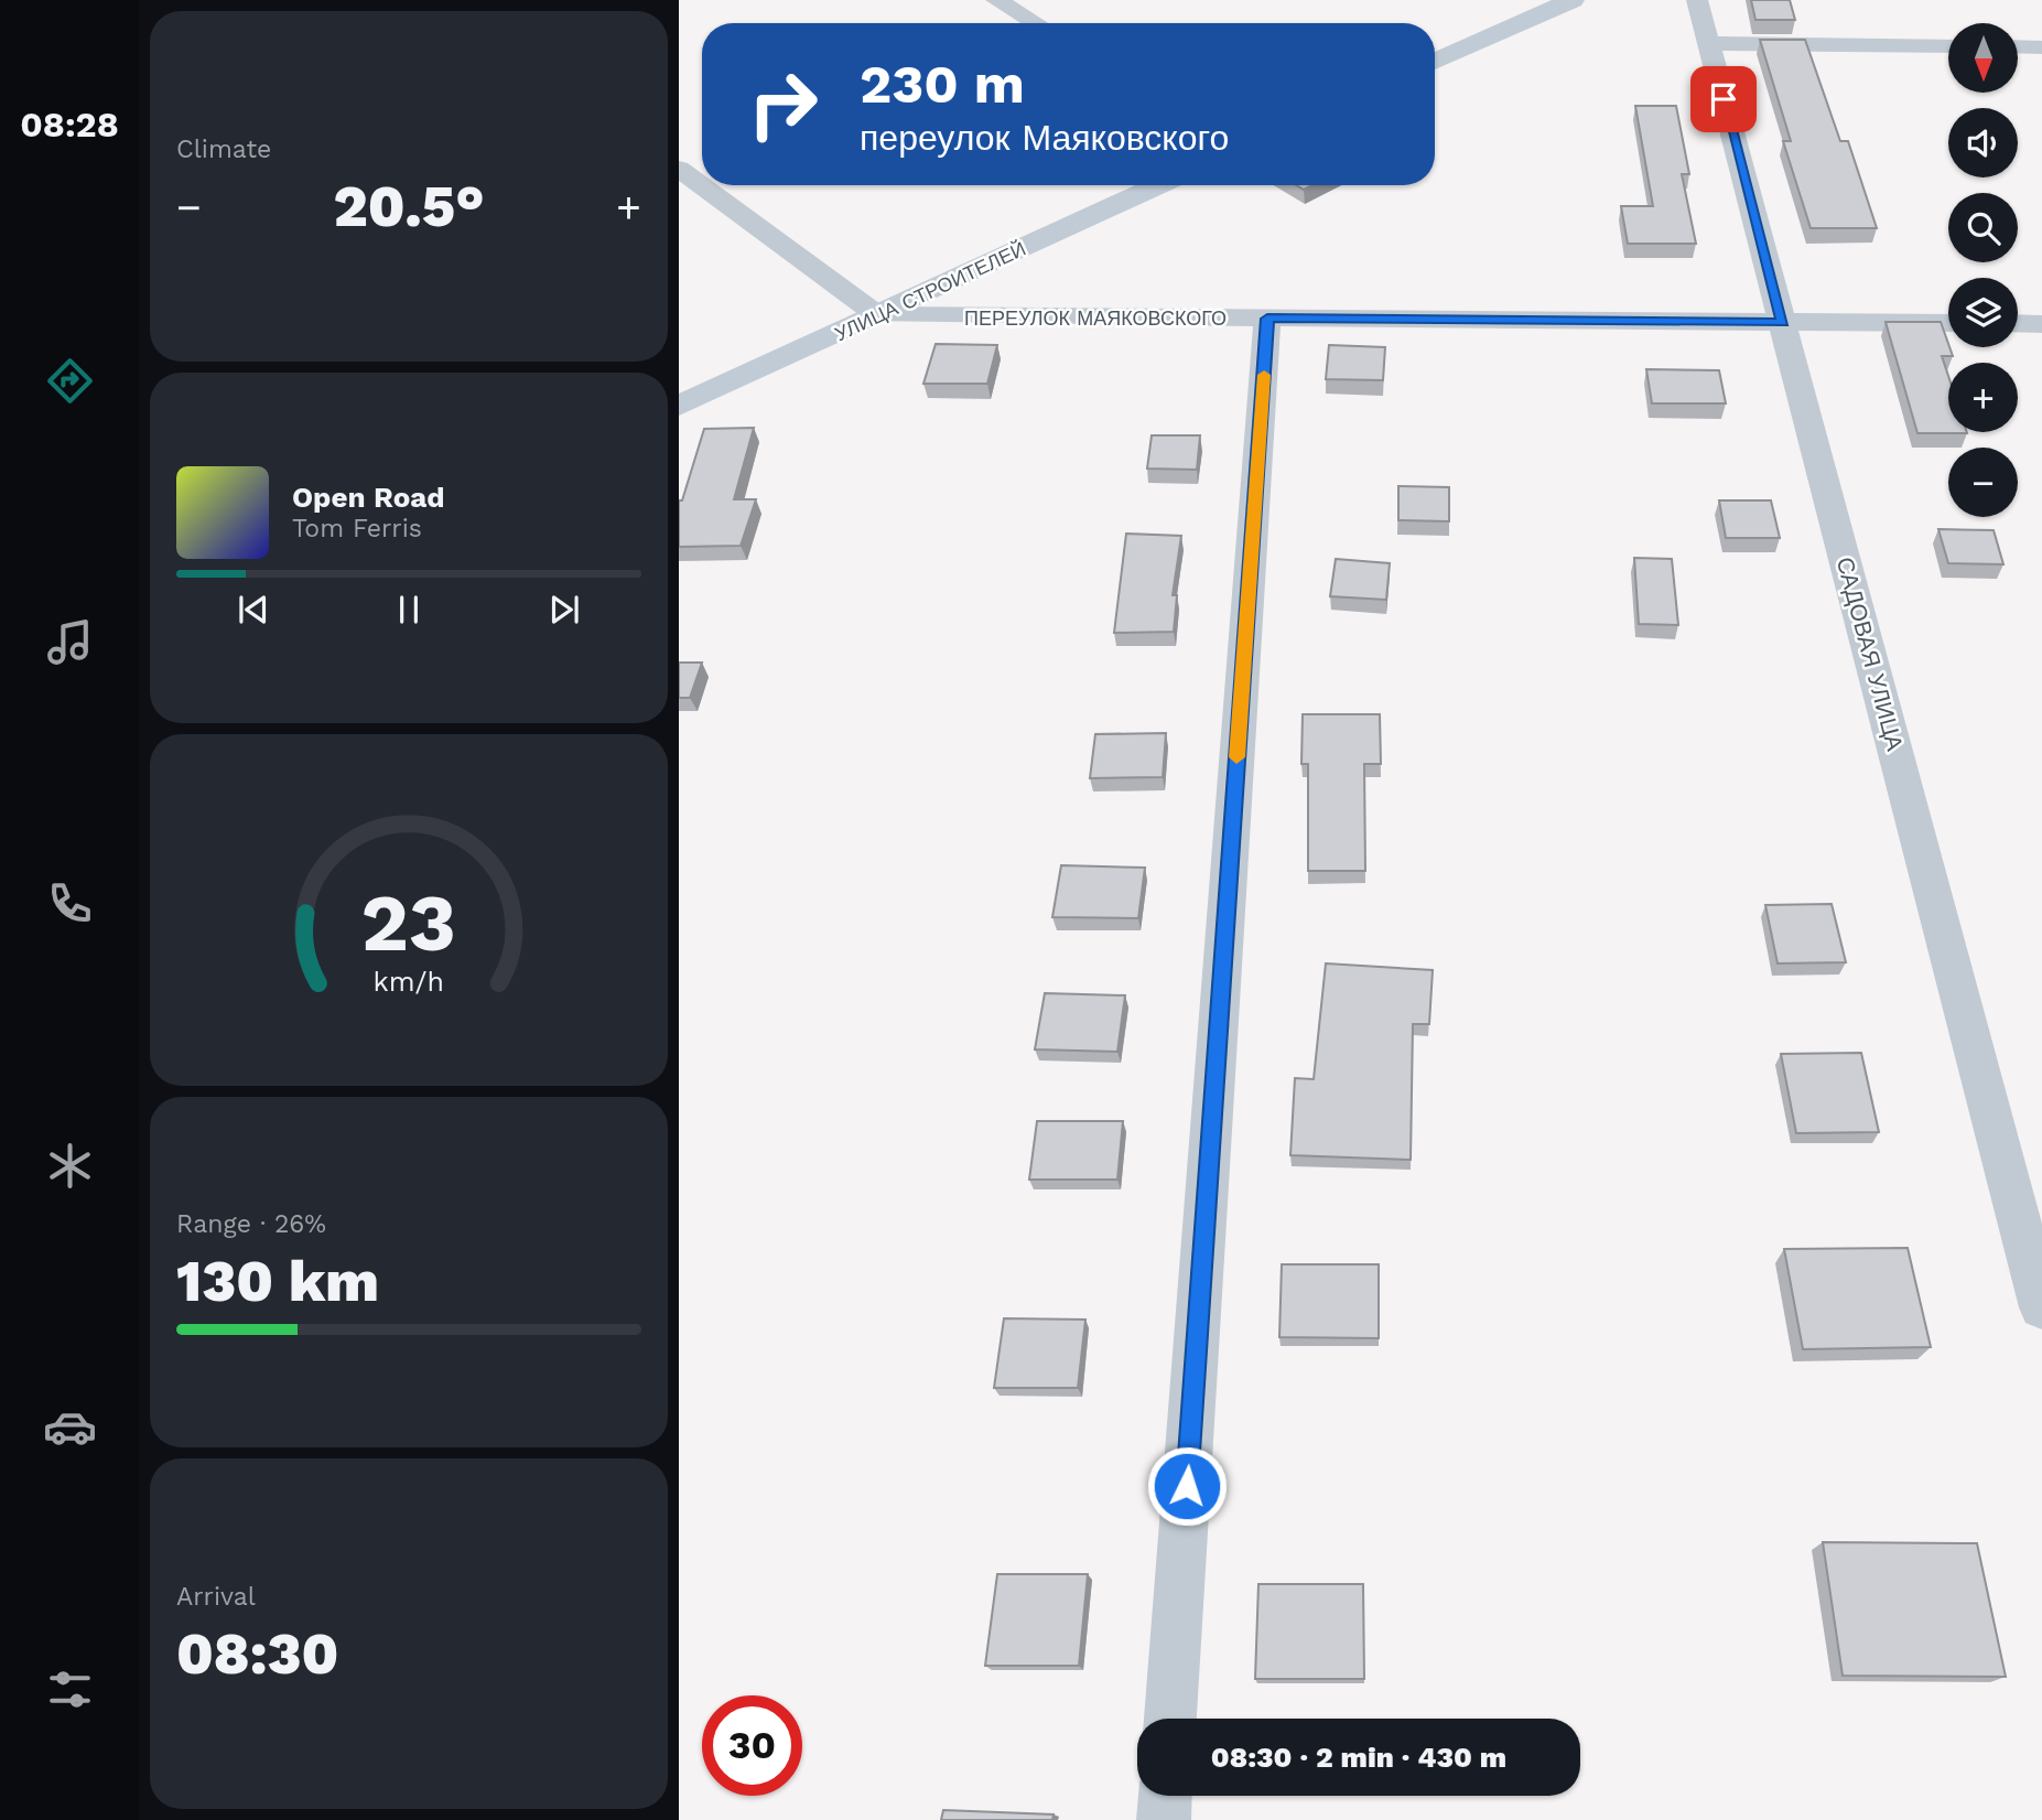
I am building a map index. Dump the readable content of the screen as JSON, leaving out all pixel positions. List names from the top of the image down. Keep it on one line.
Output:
{"streets":{"street":["УЛИЦА СТРОИТЕЛЕЙ","ПЕРЕУЛОК МАЯКОВСКОГО","САДОВАЯ УЛИЦА"]},"crossings":[["УЛИЦА СТРОИТЕЛЕЙ","ПЕРЕУЛОК МАЯКОВСКОГО"],["ПЕРЕУЛОК МАЯКОВСКОГО","САДОВАЯ УЛИЦА"]],"north":"bottom","page":{"tabs":"08:28","tile":["Climate",["Range · 26%","130 km"],["Arrival","08:30"]],"map_buttons":["+","−"],"turn":["230 m","переулок Маяковского"],"heat":["−","20.5°","+"],"song":["Open Road","Tom Ferris"],"limit":"30","trip":"08:30 · 2 min · 430 m","gauge":["23","km/h"]}}
